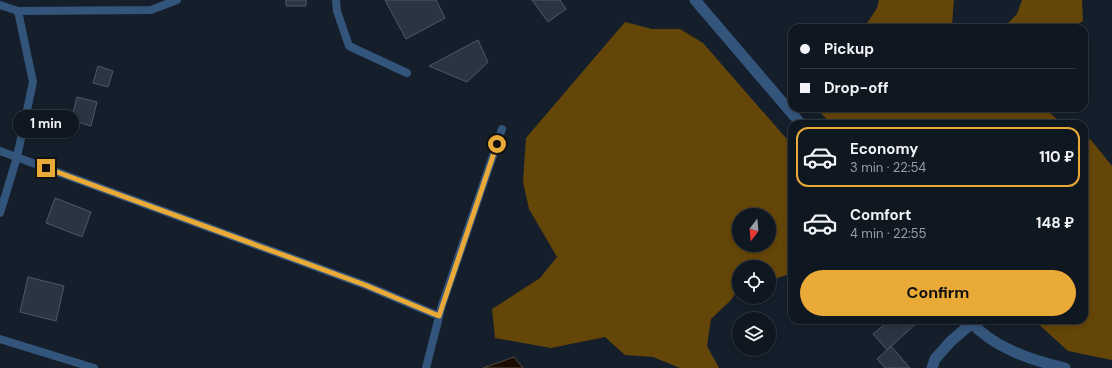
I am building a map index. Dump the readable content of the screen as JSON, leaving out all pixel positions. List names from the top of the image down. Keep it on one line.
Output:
{"north":"bottom","page":{"banner":["Pickup","Drop-off"],"bubble":"1 min","list":[{"name":"Economy","note":"3 min · 22:54","value":"110 ₽"},{"name":"Comfort","note":"4 min · 22:55","value":"148 ₽"}],"buttons":"Confirm"}}
